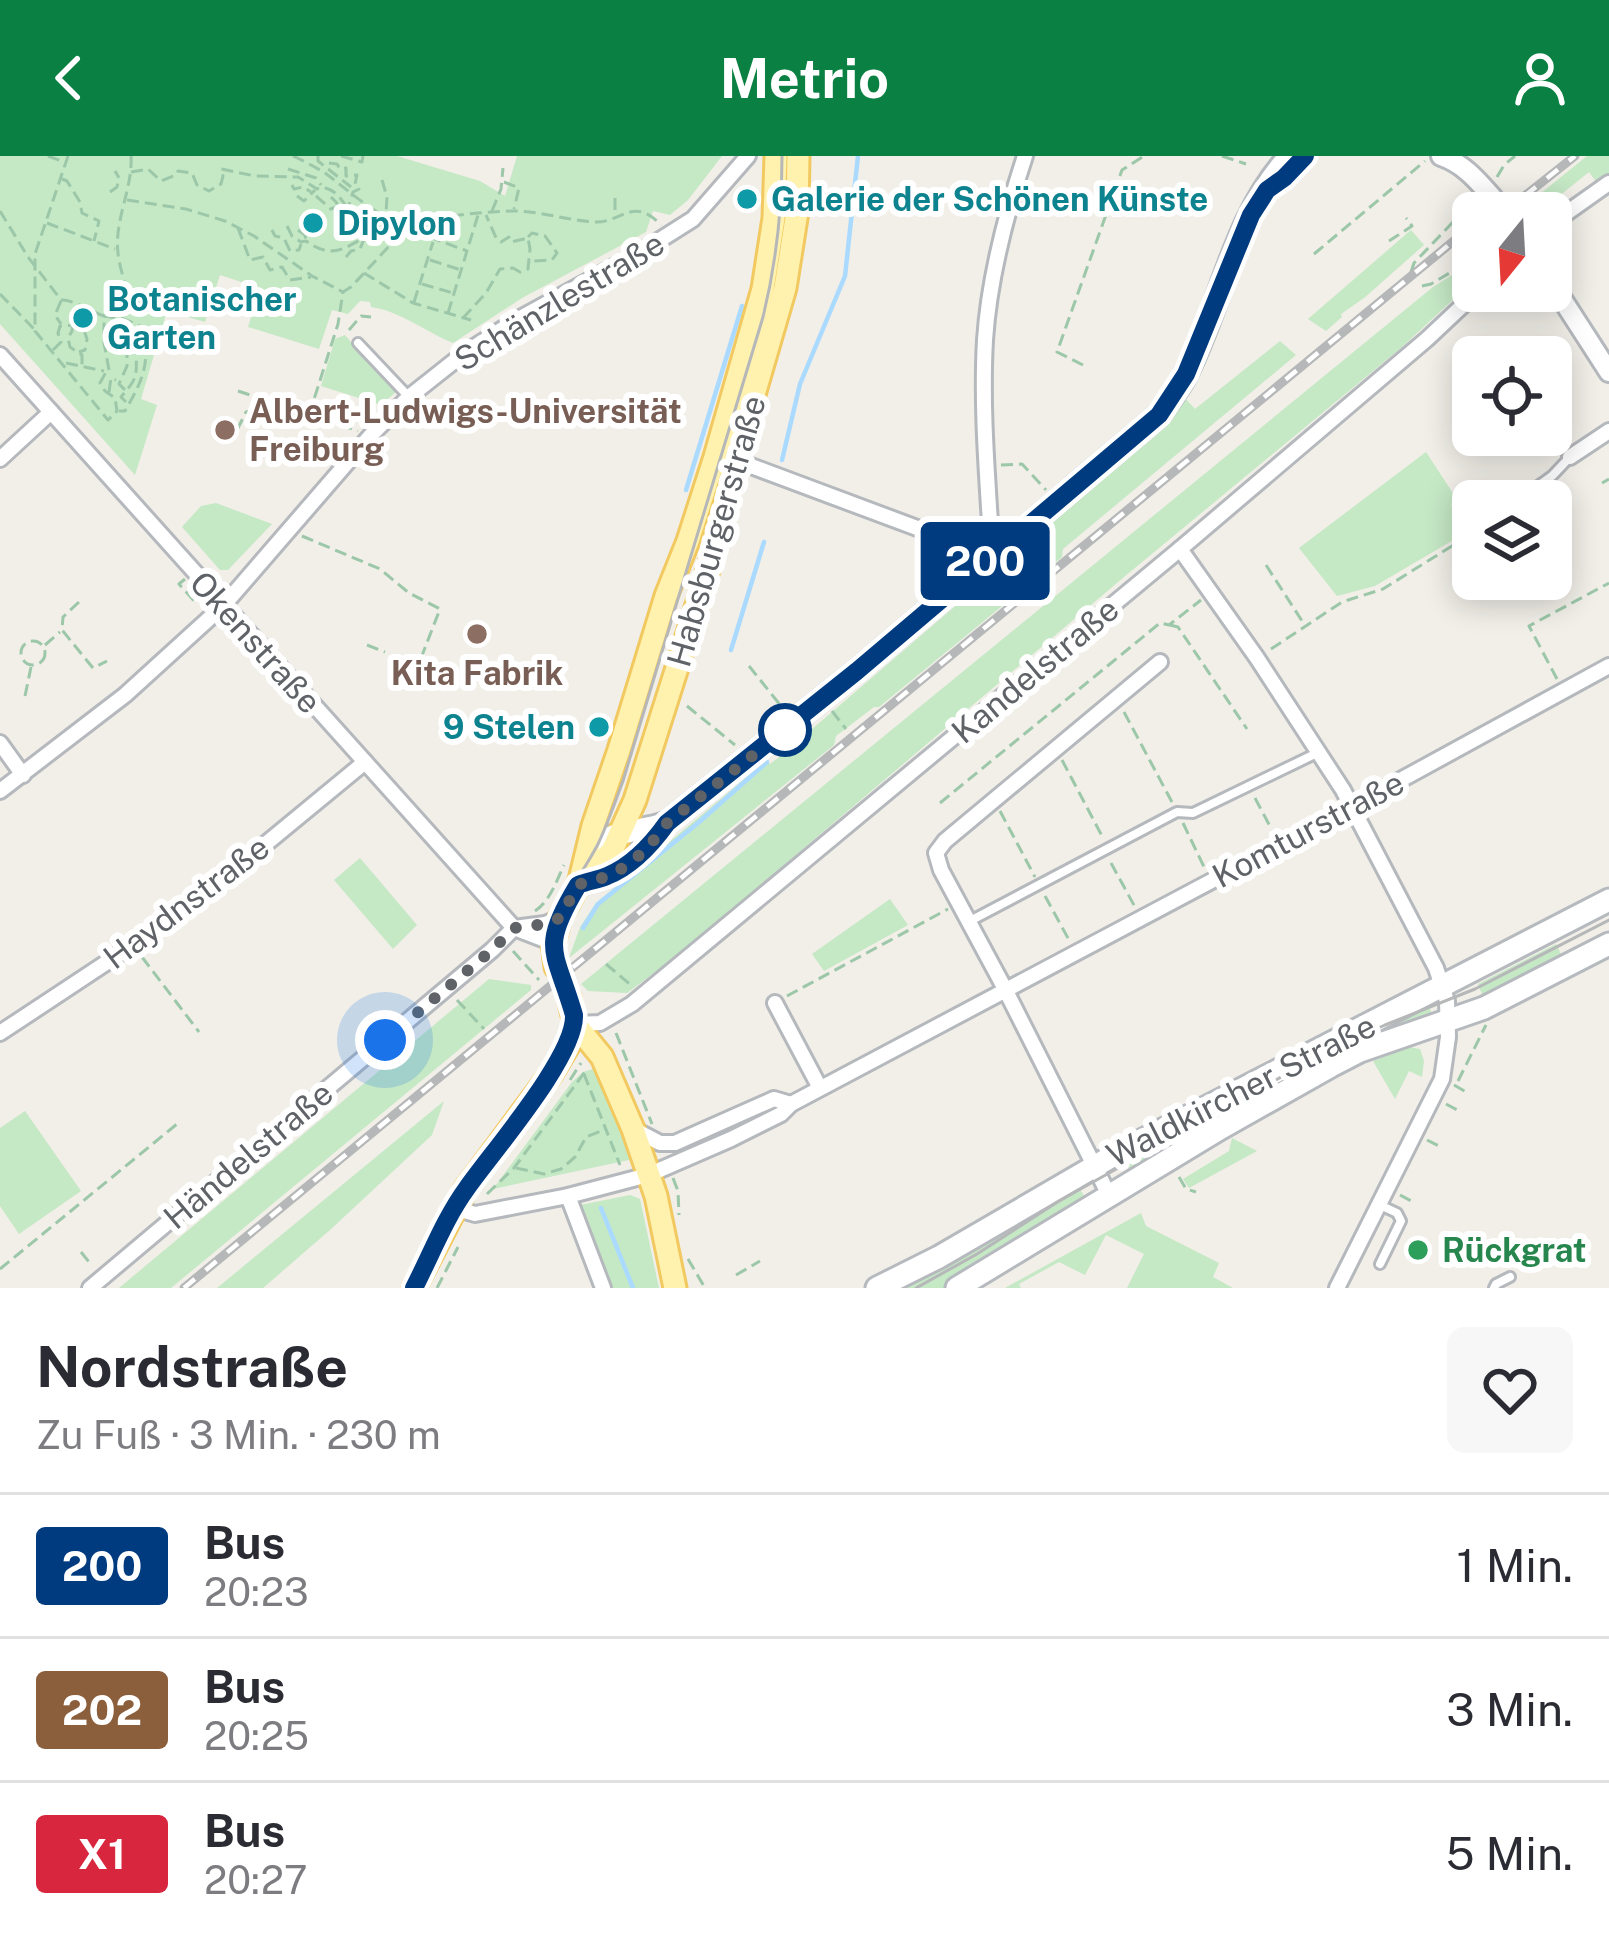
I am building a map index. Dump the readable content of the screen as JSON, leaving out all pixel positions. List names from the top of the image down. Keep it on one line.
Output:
{"streets":{"main road":["Habsburgerstraße","Waldkircher Straße"],"street":["Schänzlestraße","Okenstraße","Kandelstraße","Komturstraße","Haydnstraße","Händelstraße"]},"crossings":[["Schänzlestraße","Okenstraße"],["Habsburgerstraße","Okenstraße"],["Okenstraße","Haydnstraße"],["Okenstraße","Händelstraße"]],"places":["Galerie der Schönen Künste","Dipylon","Botanischer Garten","Albert-Ludwigs-Universität Freiburg","Kita Fabrik","9 Stelen","Rückgrat"],"lines":["bus line 200"],"north":"bottom","page":{"header":"Metrio","on_map":"200","heading":["Nordstraße","Zu Fuß · 3 Min. · 230 m"],"list":[{"mark":"200","name":"Bus","note":"20:23","value":"1 Min."},{"mark":"202","name":"Bus","note":"20:25","value":"3 Min."},{"mark":"X1","name":"Bus","note":"20:27","value":"5 Min."}]}}
